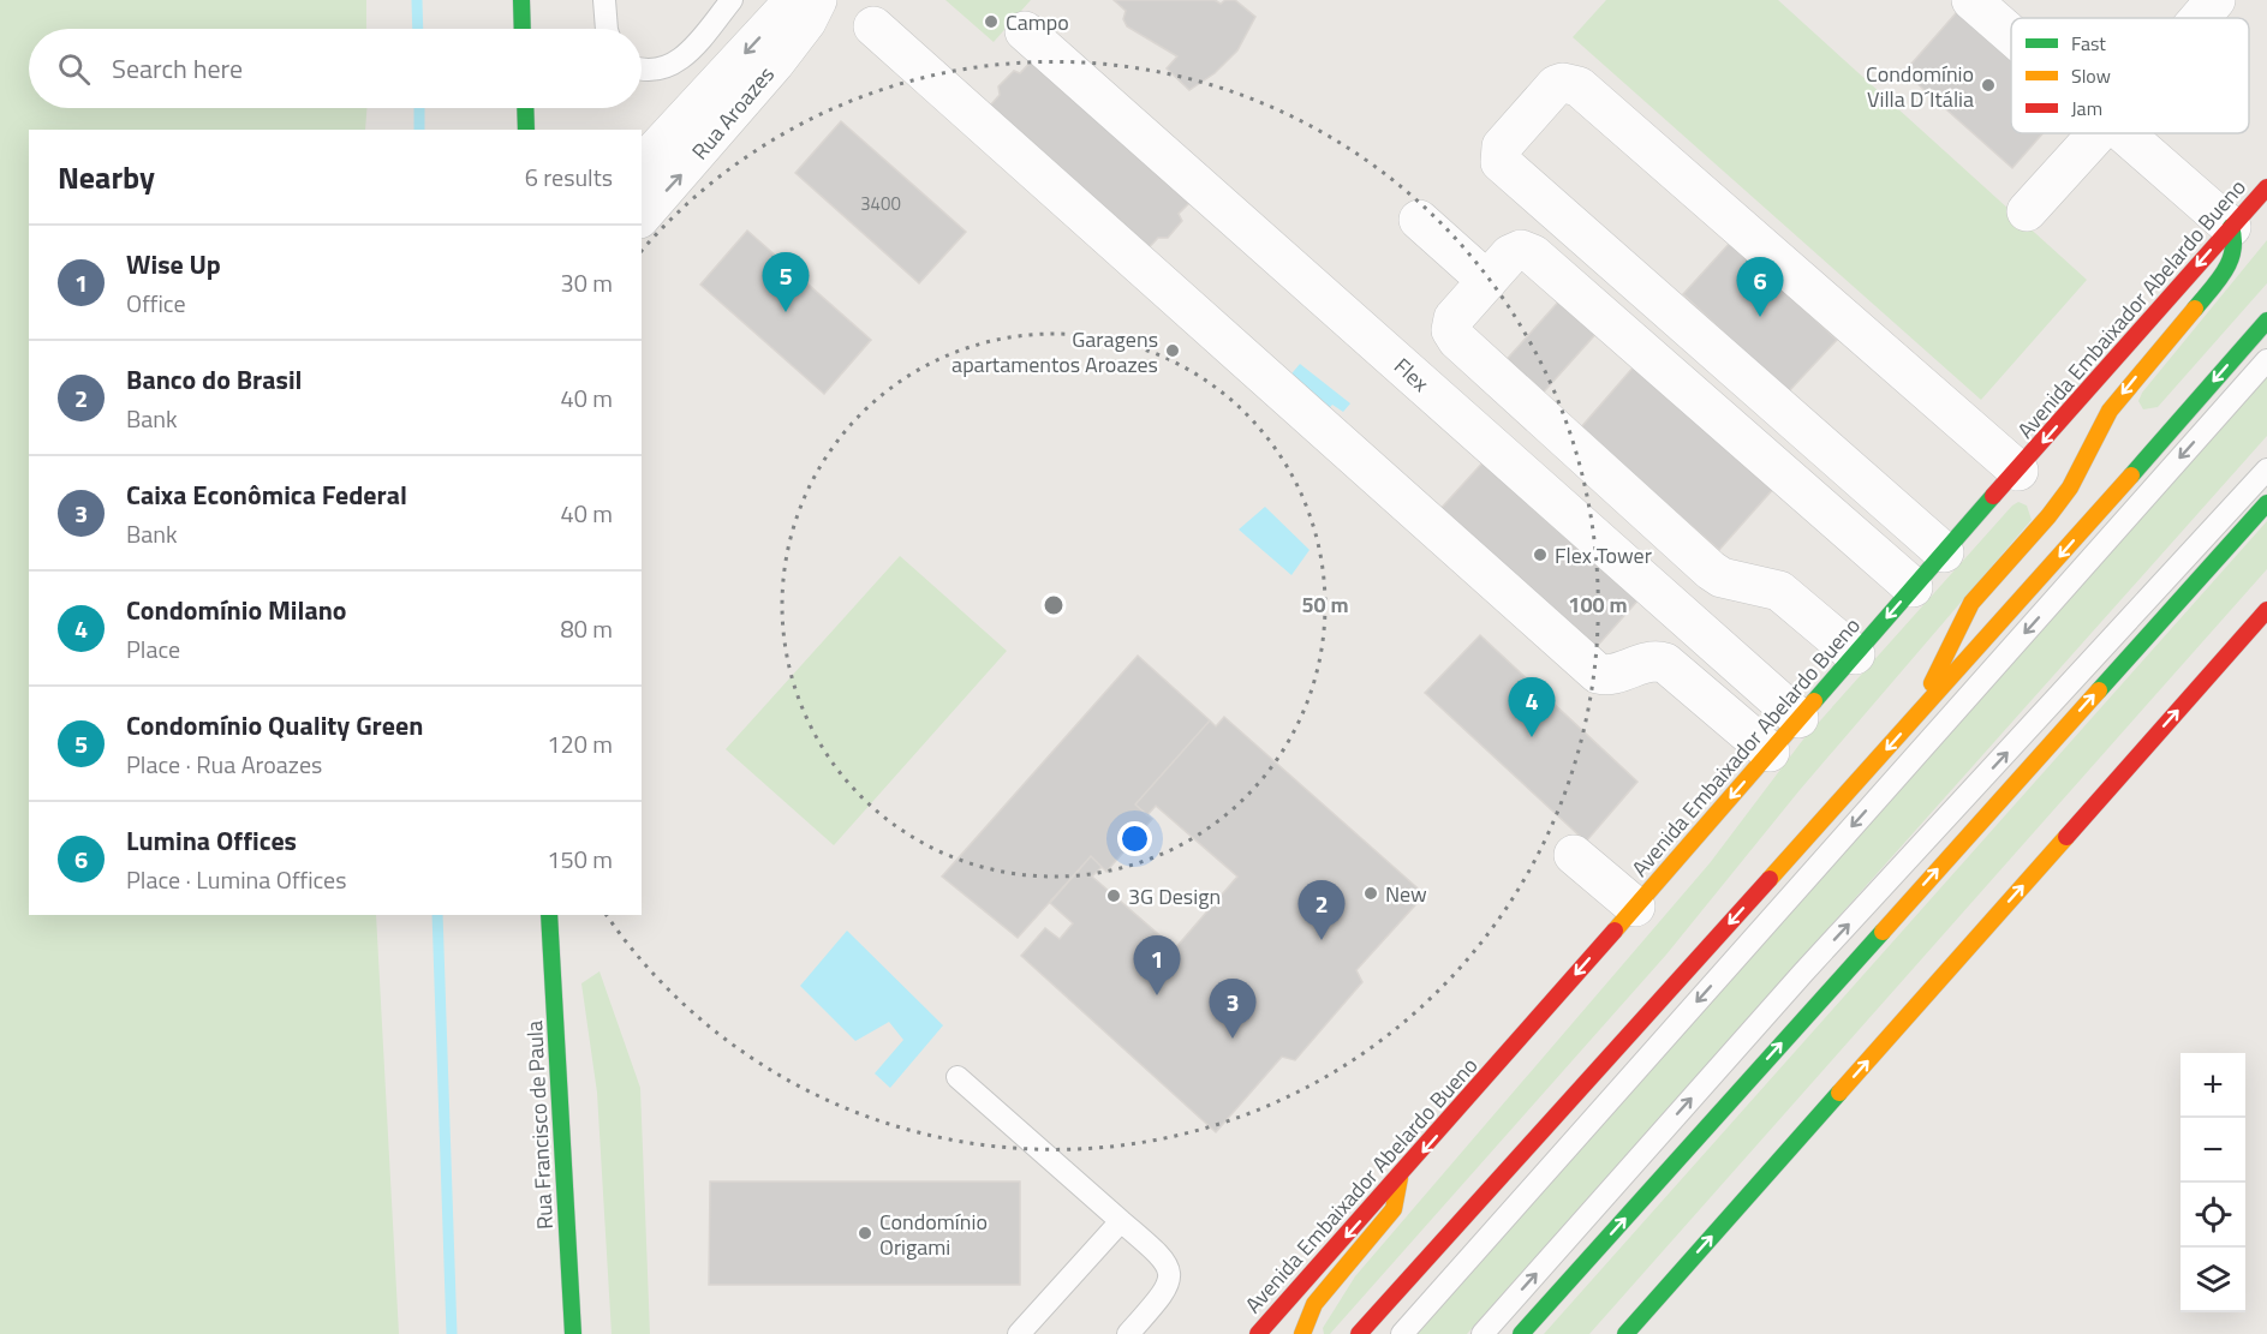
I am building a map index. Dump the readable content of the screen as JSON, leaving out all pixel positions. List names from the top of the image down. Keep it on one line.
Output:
{"streets":{"main road":["Avenida Embaixador Abelardo Bueno","Rua Francisco de Paula"],"street":["Rua Aroazes","Flex"]},"crossings":[["Avenida Embaixador Abelardo Bueno","Flex"]],"places":["Campo","Condomínio Villa D´Itália","Garagens apartamentos Aroazes","Flex Tower","New","3G Design","Condomínio Origami"],"house_numbers":["3400"],"legend":["Fast","Slow","Jam"],"page":{"search":"Search here","heading":["Nearby","6 results"],"list":[{"mark":"1","name":"Wise Up","note":"Office","value":"30 m"},{"mark":"2","name":"Banco do Brasil","note":"Bank","value":"40 m"},{"mark":"3","name":"Caixa Econômica Federal","note":"Bank","value":"40 m"},{"mark":"4","name":"Condomínio Milano","note":"Place","value":"80 m"},{"mark":"5","name":"Condomínio Quality Green","note":"Place · Rua Aroazes","value":"120 m"},{"mark":"6","name":"Lumina Offices","note":"Place · Lumina Offices","value":"150 m"}],"pins":["5","6","4","2","1","3"],"map_buttons":["+","−"]},"rings":["50 m","100 m"]}
